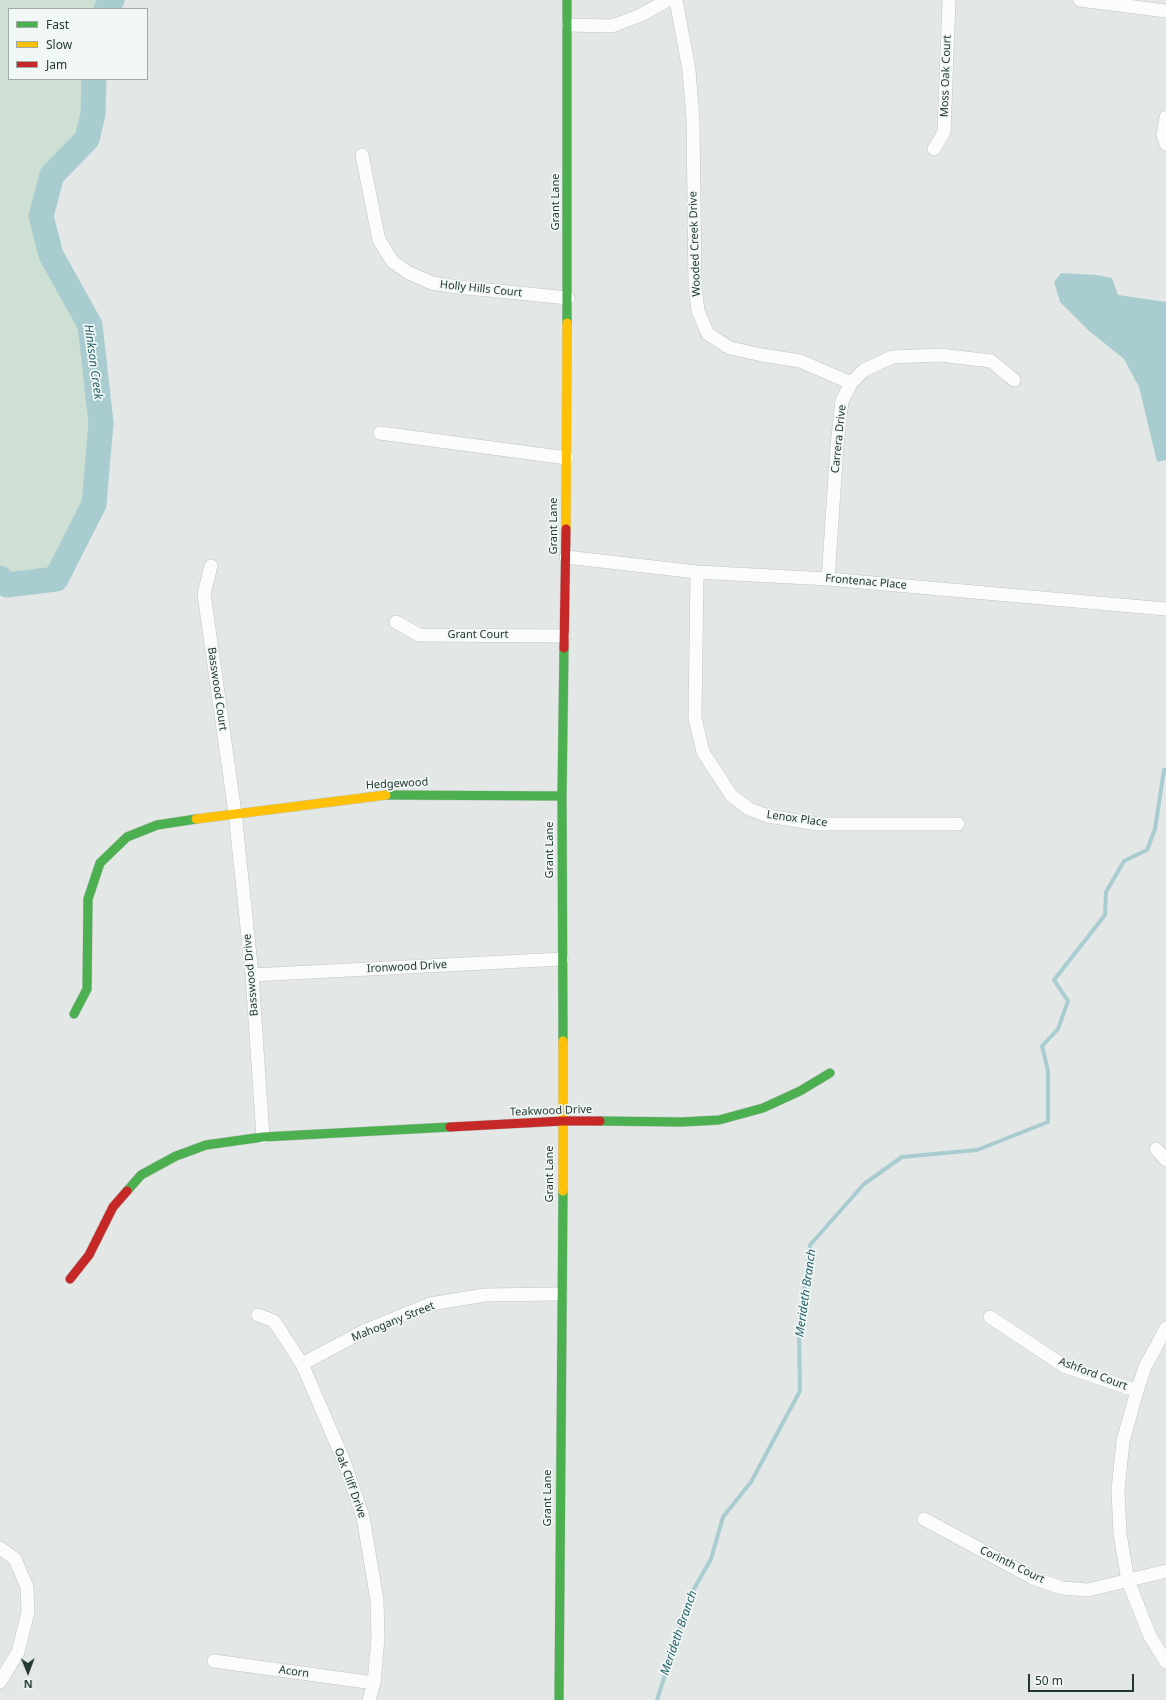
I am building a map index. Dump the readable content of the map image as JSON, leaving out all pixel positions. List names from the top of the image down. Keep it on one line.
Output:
{"streets":{"street":["Moss Oak Court","Grant Lane","Wooded Creek Drive","Holly Hills Court","Carrera Drive","Frontenac Place","Grant Court","Basswood Court","Hedgewood","Lenox Place","Ironwood Drive","Basswood Drive","Teakwood Drive","Mahogany Street","Ashford Court","Oak Cliff Drive","Corinth Court","Acorn"]},"crossings":[["Grant Lane","Holly Hills Court"],["Grant Lane","Frontenac Place"],["Grant Lane","Grant Court"],["Grant Lane","Hedgewood"],["Grant Lane","Ironwood Drive"],["Grant Lane","Teakwood Drive"],["Grant Lane","Mahogany Street"],["Wooded Creek Drive","Carrera Drive"],["Carrera Drive","Frontenac Place"],["Frontenac Place","Lenox Place"],["Basswood Court","Hedgewood"],["Basswood Court","Basswood Drive"],["Hedgewood","Basswood Drive"],["Ironwood Drive","Basswood Drive"],["Basswood Drive","Teakwood Drive"],["Mahogany Street","Oak Cliff Drive"],["Oak Cliff Drive","Acorn"]],"water":["Hinkson Creek","Merideth Branch"],"legend":["Fast","Slow","Jam"],"scale_bar":"50 m","north":"bottom"}
